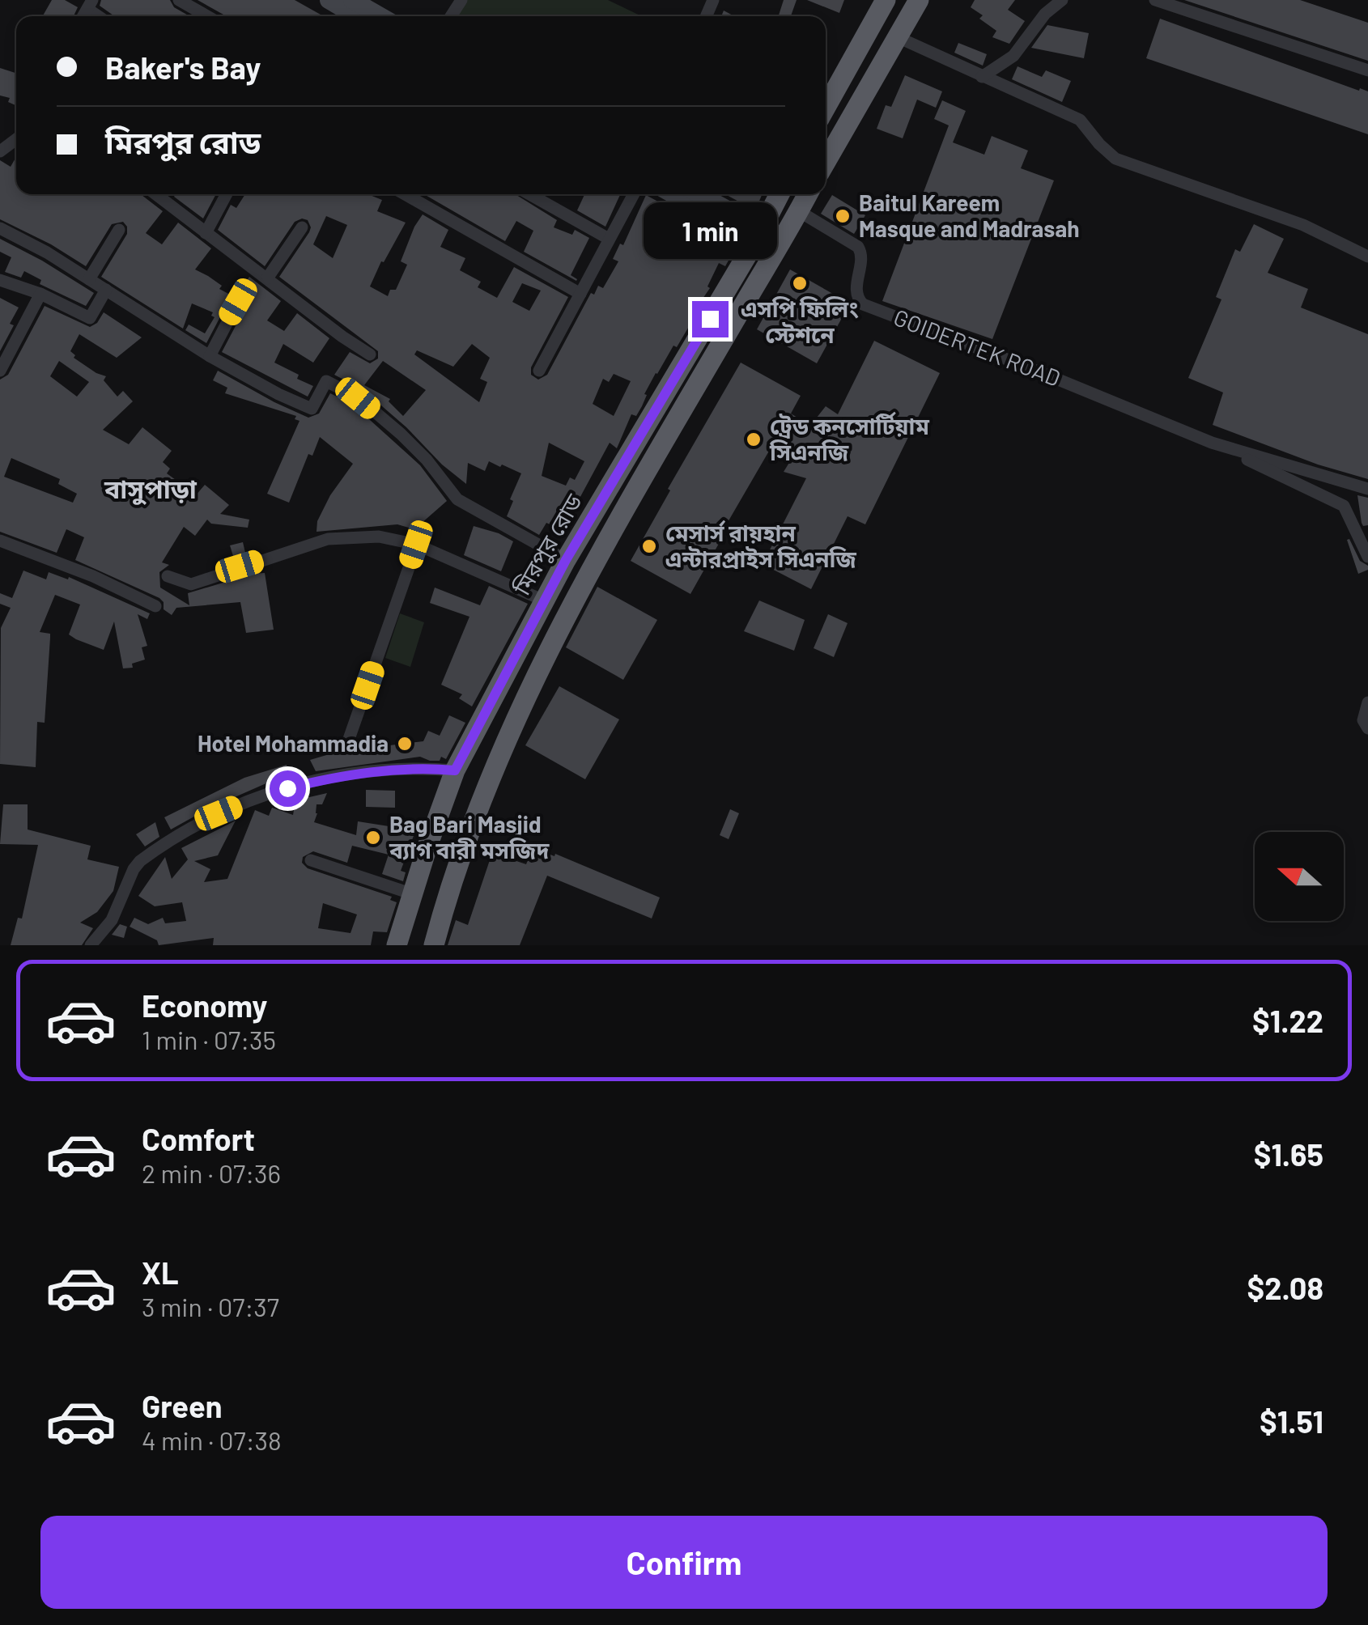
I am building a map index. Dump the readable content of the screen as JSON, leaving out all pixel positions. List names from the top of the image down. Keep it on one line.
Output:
{"streets":{"highway":["মিরপুর রোড"],"street":["GOIDERTEK ROAD"]},"districts":["বাসুপাড়া"],"places":["Baitul Kareem Masque and Madrasah","এসপি ফিলিং স্টেশনে","ট্রেড কনসোর্টিয়াম সিএনজি","মেসার্স রায়হান এন্টারপ্রাইস সিএনজি","Hotel Mohammadia","Bag Bari Masjid ব্যাগ বারী মসজিদ"],"north":"left","page":{"banner":["Baker's Bay","মিরপুর রোড"],"bubble":"1 min","list":[{"name":"Economy","note":"1 min · 07:35","value":"$1.22"},{"name":"Comfort","note":"2 min · 07:36","value":"$1.65"},{"name":"XL","note":"3 min · 07:37","value":"$2.08"},{"name":"Green","note":"4 min · 07:38","value":"$1.51"}],"buttons":"Confirm"}}
